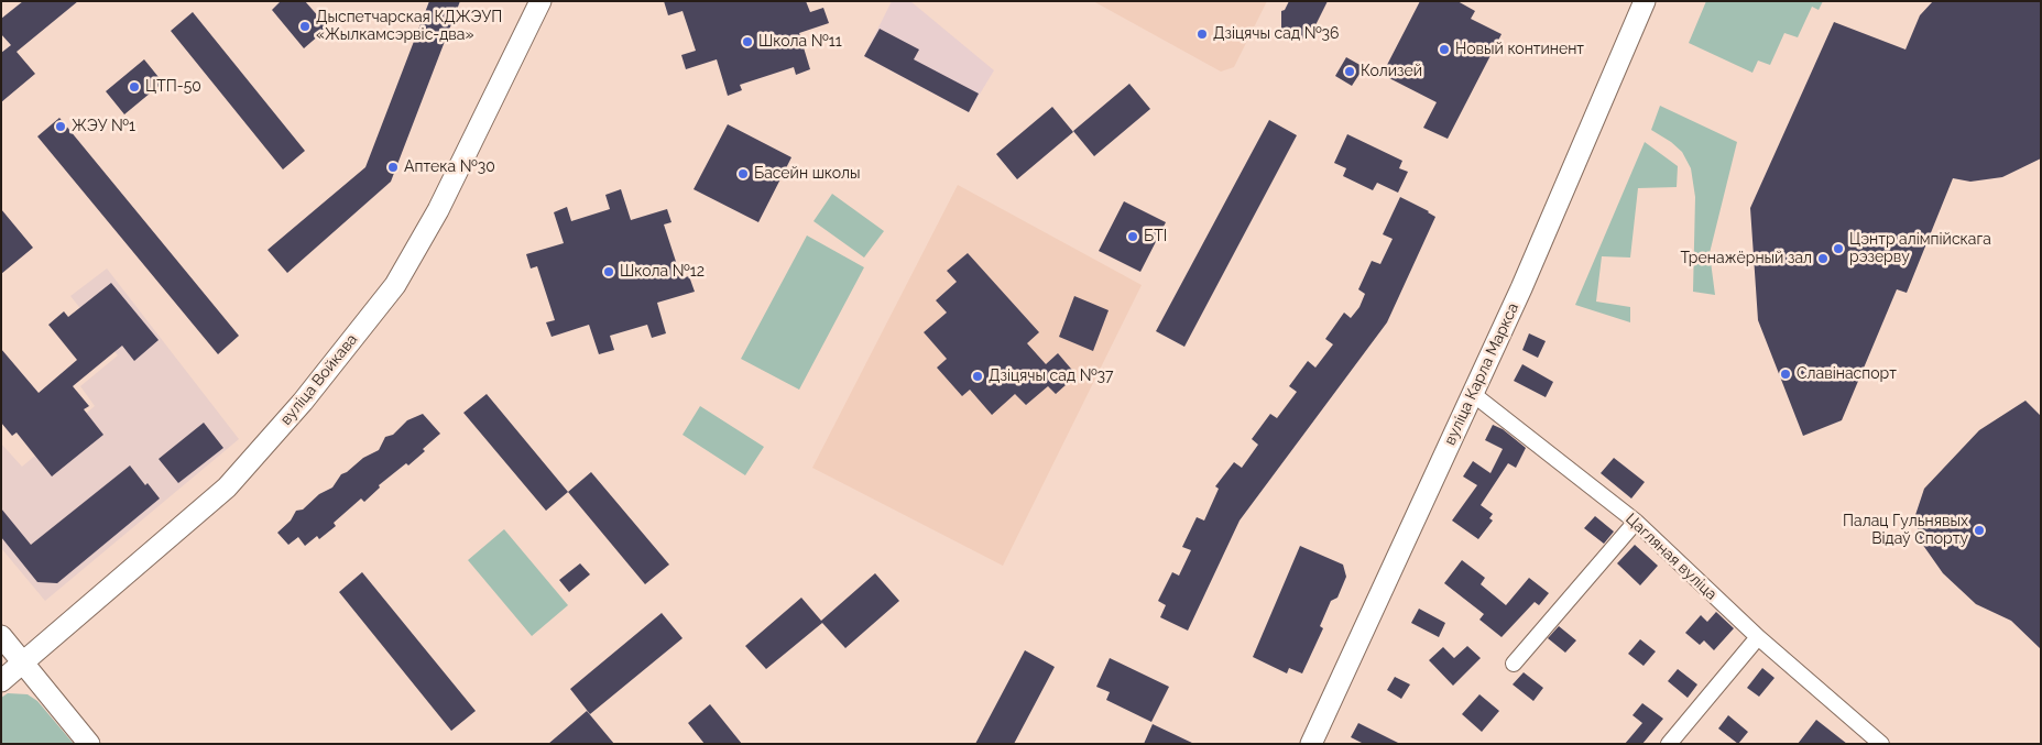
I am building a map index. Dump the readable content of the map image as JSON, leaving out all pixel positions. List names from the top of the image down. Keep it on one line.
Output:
{"streets":{"main road":["вуліца Карла Маркса","вуліца Войкава"],"street":["Цагляная вуліца"]},"crossings":[["вуліца Карла Маркса","Цагляная вуліца"]],"places":["Дыспетчарская КДЖЭУП «Жылкамсэрвіс-два»","Дзіцячы сад №36","Школа №11","Новый континент","Колизей","ЦТП-50","ЖЭУ №1","Аптека №30","Басейн школы","БТІ","Цэнтр алімпійскага рэзерву","Тренажёрный зал","Школа №12","Славінаспорт","Дзіцячы сад №37","Палац Гульнявых Відаў Спорту"]}
